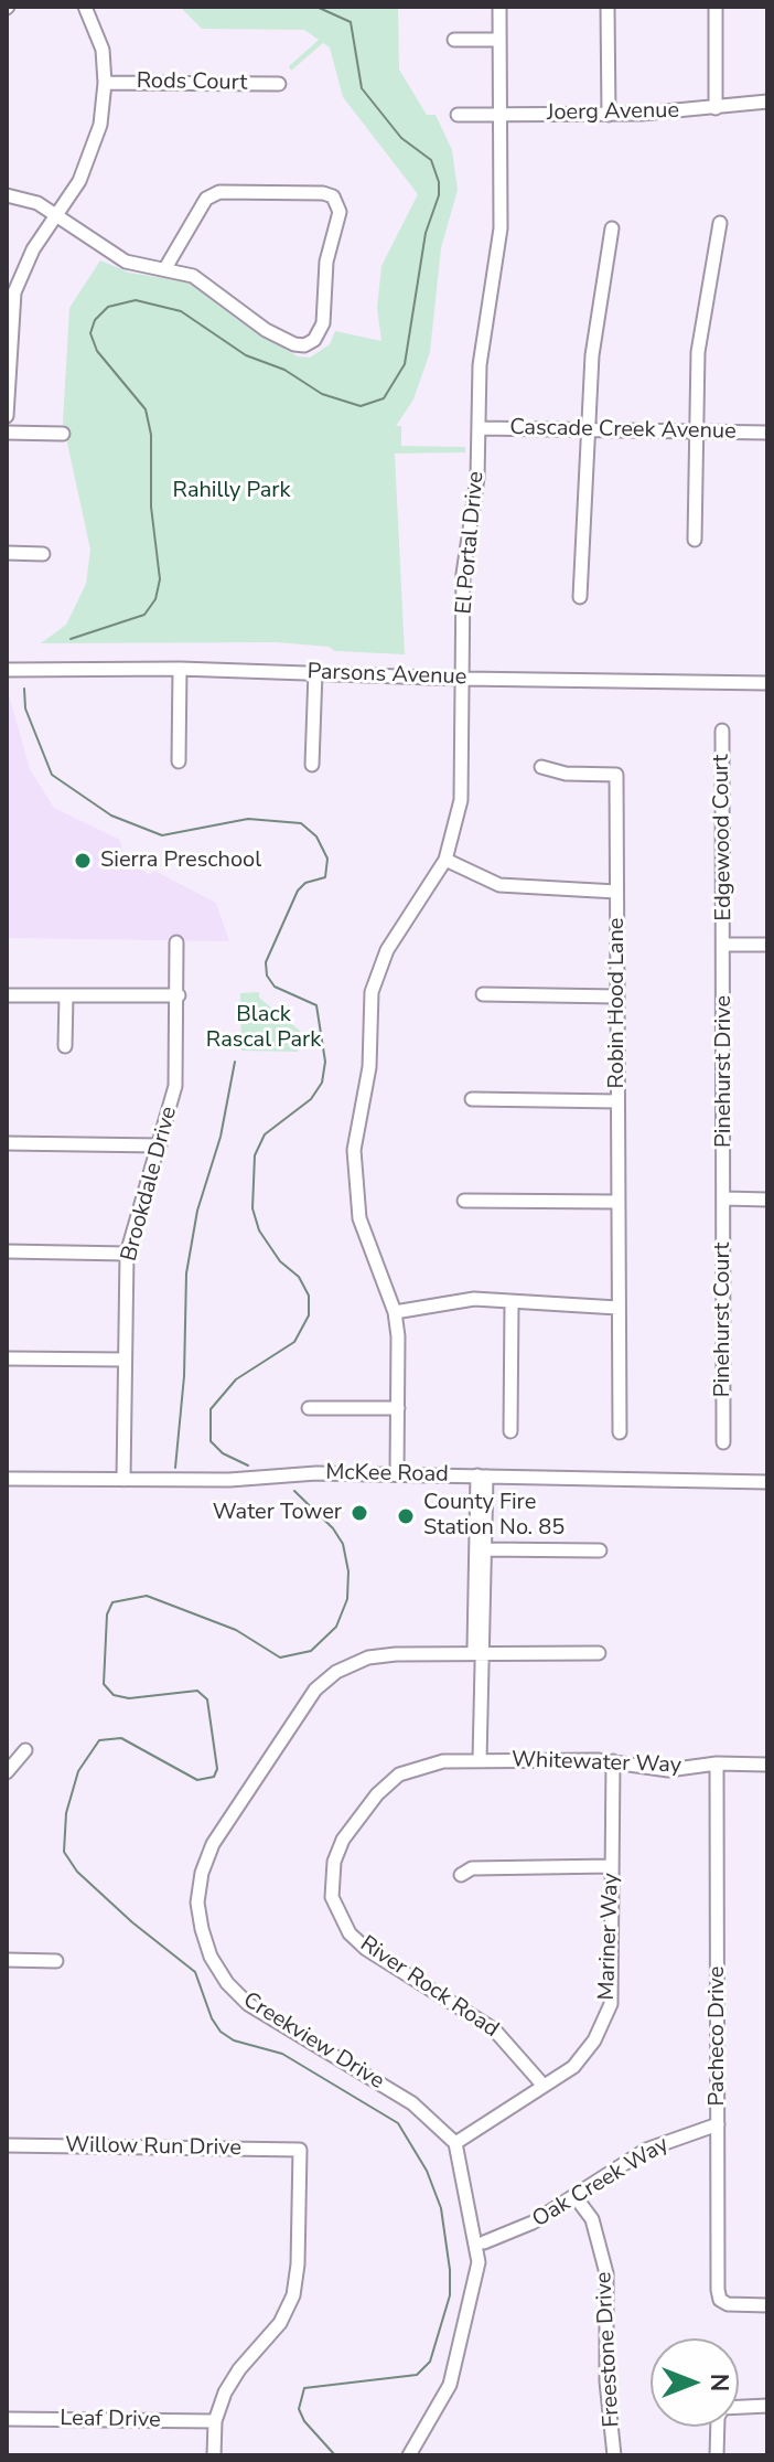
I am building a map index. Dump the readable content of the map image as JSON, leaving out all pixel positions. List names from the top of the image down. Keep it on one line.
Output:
{"streets":{"street":["Rods Court","Joerg Avenue","Cascade Creek Avenue","El Portal Drive","Parsons Avenue","Edgewood Court","Robin Hood Lane","Pinehurst Drive","Brookdale Drive","Pinehurst Court","McKee Road","Whitewater Way","Mariner Way","River Rock Road","Pacheco Drive","Creekview Drive","Willow Run Drive","Oak Creek Way","Freestone Drive","Leaf Drive"]},"crossings":[["Joerg Avenue","El Portal Drive"],["Cascade Creek Avenue","El Portal Drive"],["El Portal Drive","Parsons Avenue"],["El Portal Drive","McKee Road"],["Edgewood Court","Pinehurst Drive"],["Pinehurst Drive","Pinehurst Court"],["Brookdale Drive","McKee Road"],["Whitewater Way","Mariner Way"],["Whitewater Way","River Rock Road"],["Whitewater Way","Pacheco Drive"],["Mariner Way","River Rock Road"],["Mariner Way","Creekview Drive"],["Pacheco Drive","Oak Creek Way"],["Willow Run Drive","Leaf Drive"],["Oak Creek Way","Freestone Drive"]],"parks":["Rahilly Park","Black Rascal Park"],"places":["Sierra Preschool","Water Tower","County Fire Station No. 85"],"north":"right"}
